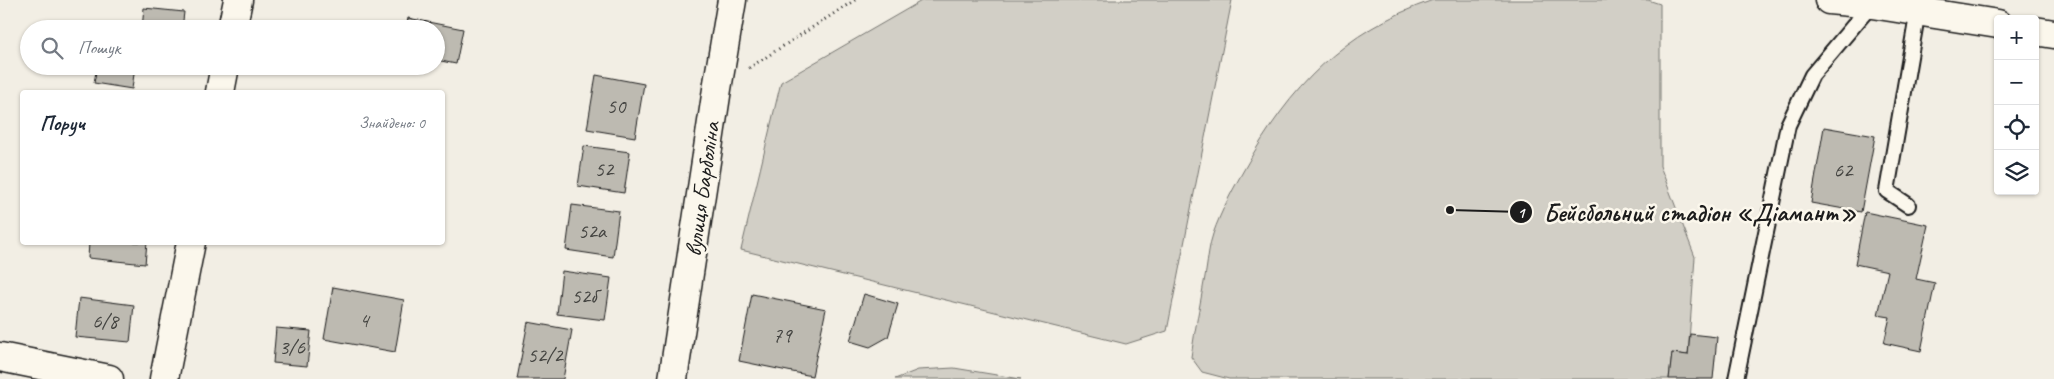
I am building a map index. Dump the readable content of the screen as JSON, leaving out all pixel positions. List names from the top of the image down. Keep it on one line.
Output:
{"streets":{"street":["вулиця Барболіна"]},"places":["Бейсбольний стадіон «Діамант»"],"house_numbers":["50","52","62","52а","52б","4","6/8","79","3/6","52/2"],"page":{"map_buttons":["+","−"],"search":"Пошук","heading":["Поруч","Знайдено: 0"]}}
